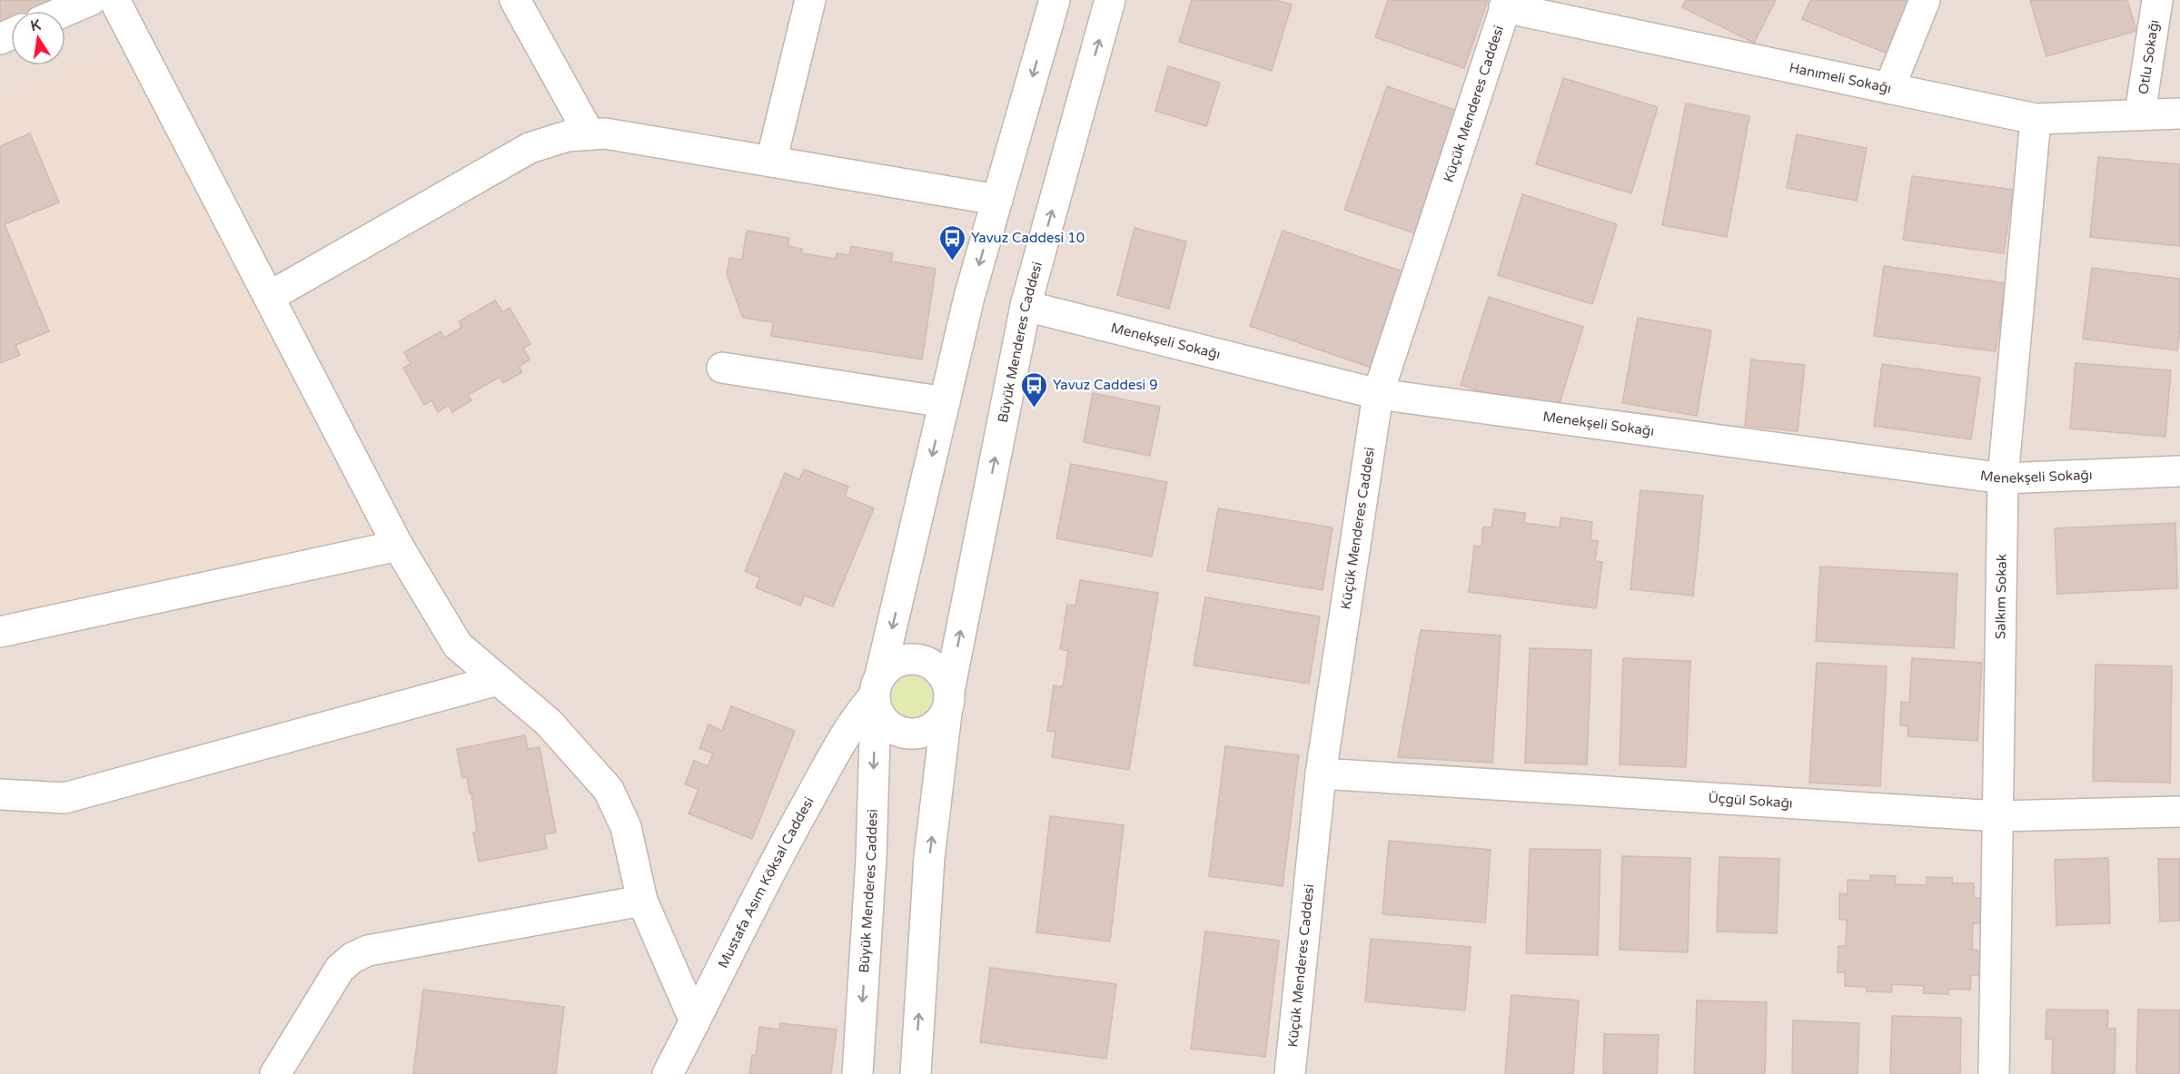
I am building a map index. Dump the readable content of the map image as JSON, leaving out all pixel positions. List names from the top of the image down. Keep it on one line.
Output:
{"streets":{"street":["Otlu Sokağı","Hanımeli Sokağı","Küçük Menderes Caddesi","Menekşeli Sokağı","Büyük Menderes Caddesi","Salkım Sokak","Üçgül Sokağı","Mustafa Asım Köksal Caddesi"]},"crossings":[["Otlu Sokağı","Hanımeli Sokağı"],["Hanımeli Sokağı","Küçük Menderes Caddesi"],["Hanımeli Sokağı","Salkım Sokak"],["Küçük Menderes Caddesi","Menekşeli Sokağı"],["Küçük Menderes Caddesi","Üçgül Sokağı"],["Menekşeli Sokağı","Büyük Menderes Caddesi"],["Menekşeli Sokağı","Salkım Sokak"],["Büyük Menderes Caddesi","Mustafa Asım Köksal Caddesi"],["Salkım Sokak","Üçgül Sokağı"]],"places":{"bus stop":["Yavuz Caddesi 10","Yavuz Caddesi 9"]},"north":"top"}
